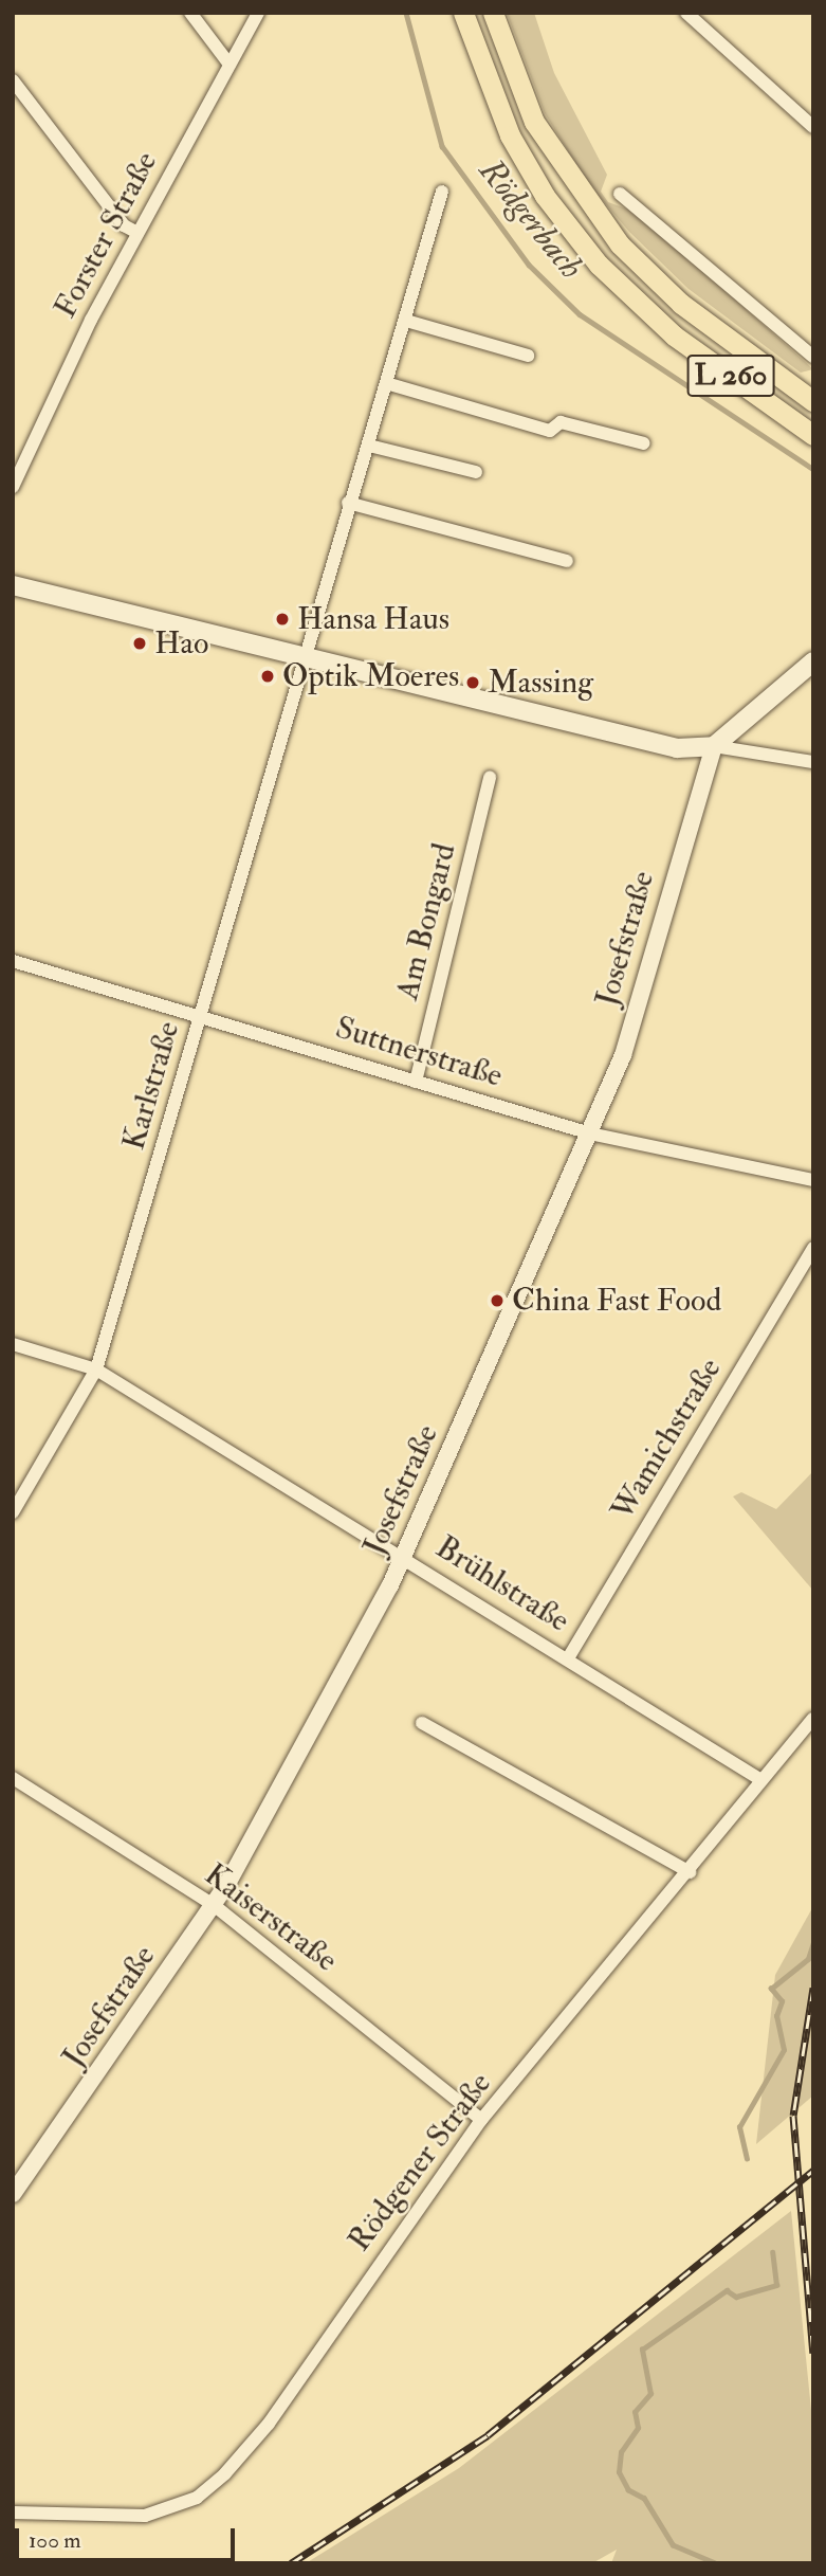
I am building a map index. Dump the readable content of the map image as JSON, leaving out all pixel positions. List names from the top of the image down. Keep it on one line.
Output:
{"streets":{"main road":["L 260"],"street":["Forster Straße","Am Bongard","Josefstraße","Suttnerstraße","Karlstraße","Wamichstraße","Brühlstraße","Kaiserstraße","Rödgener Straße"]},"crossings":[["Am Bongard","Suttnerstraße"],["Josefstraße","Suttnerstraße"],["Josefstraße","Brühlstraße"],["Josefstraße","Kaiserstraße"],["Suttnerstraße","Karlstraße"],["Karlstraße","Brühlstraße"],["Wamichstraße","Brühlstraße"],["Brühlstraße","Rödgener Straße"],["Kaiserstraße","Rödgener Straße"]],"water":["Rödgerbach"],"places":["Hansa Haus","Hao","Optik Moeres","Massing","China Fast Food"],"scale_bar":"100 m"}
